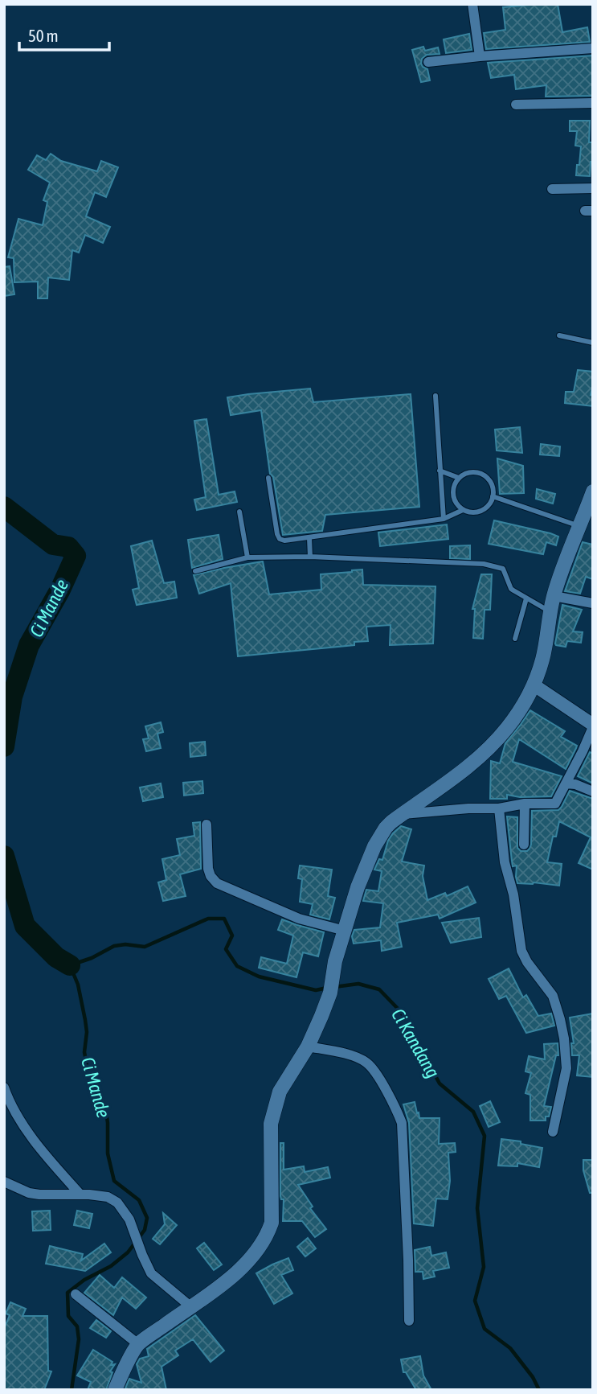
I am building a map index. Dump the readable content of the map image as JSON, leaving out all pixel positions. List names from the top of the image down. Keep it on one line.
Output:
{"water":["Ci Mande","Ci Kandang"],"scale_bar":"50 m"}
